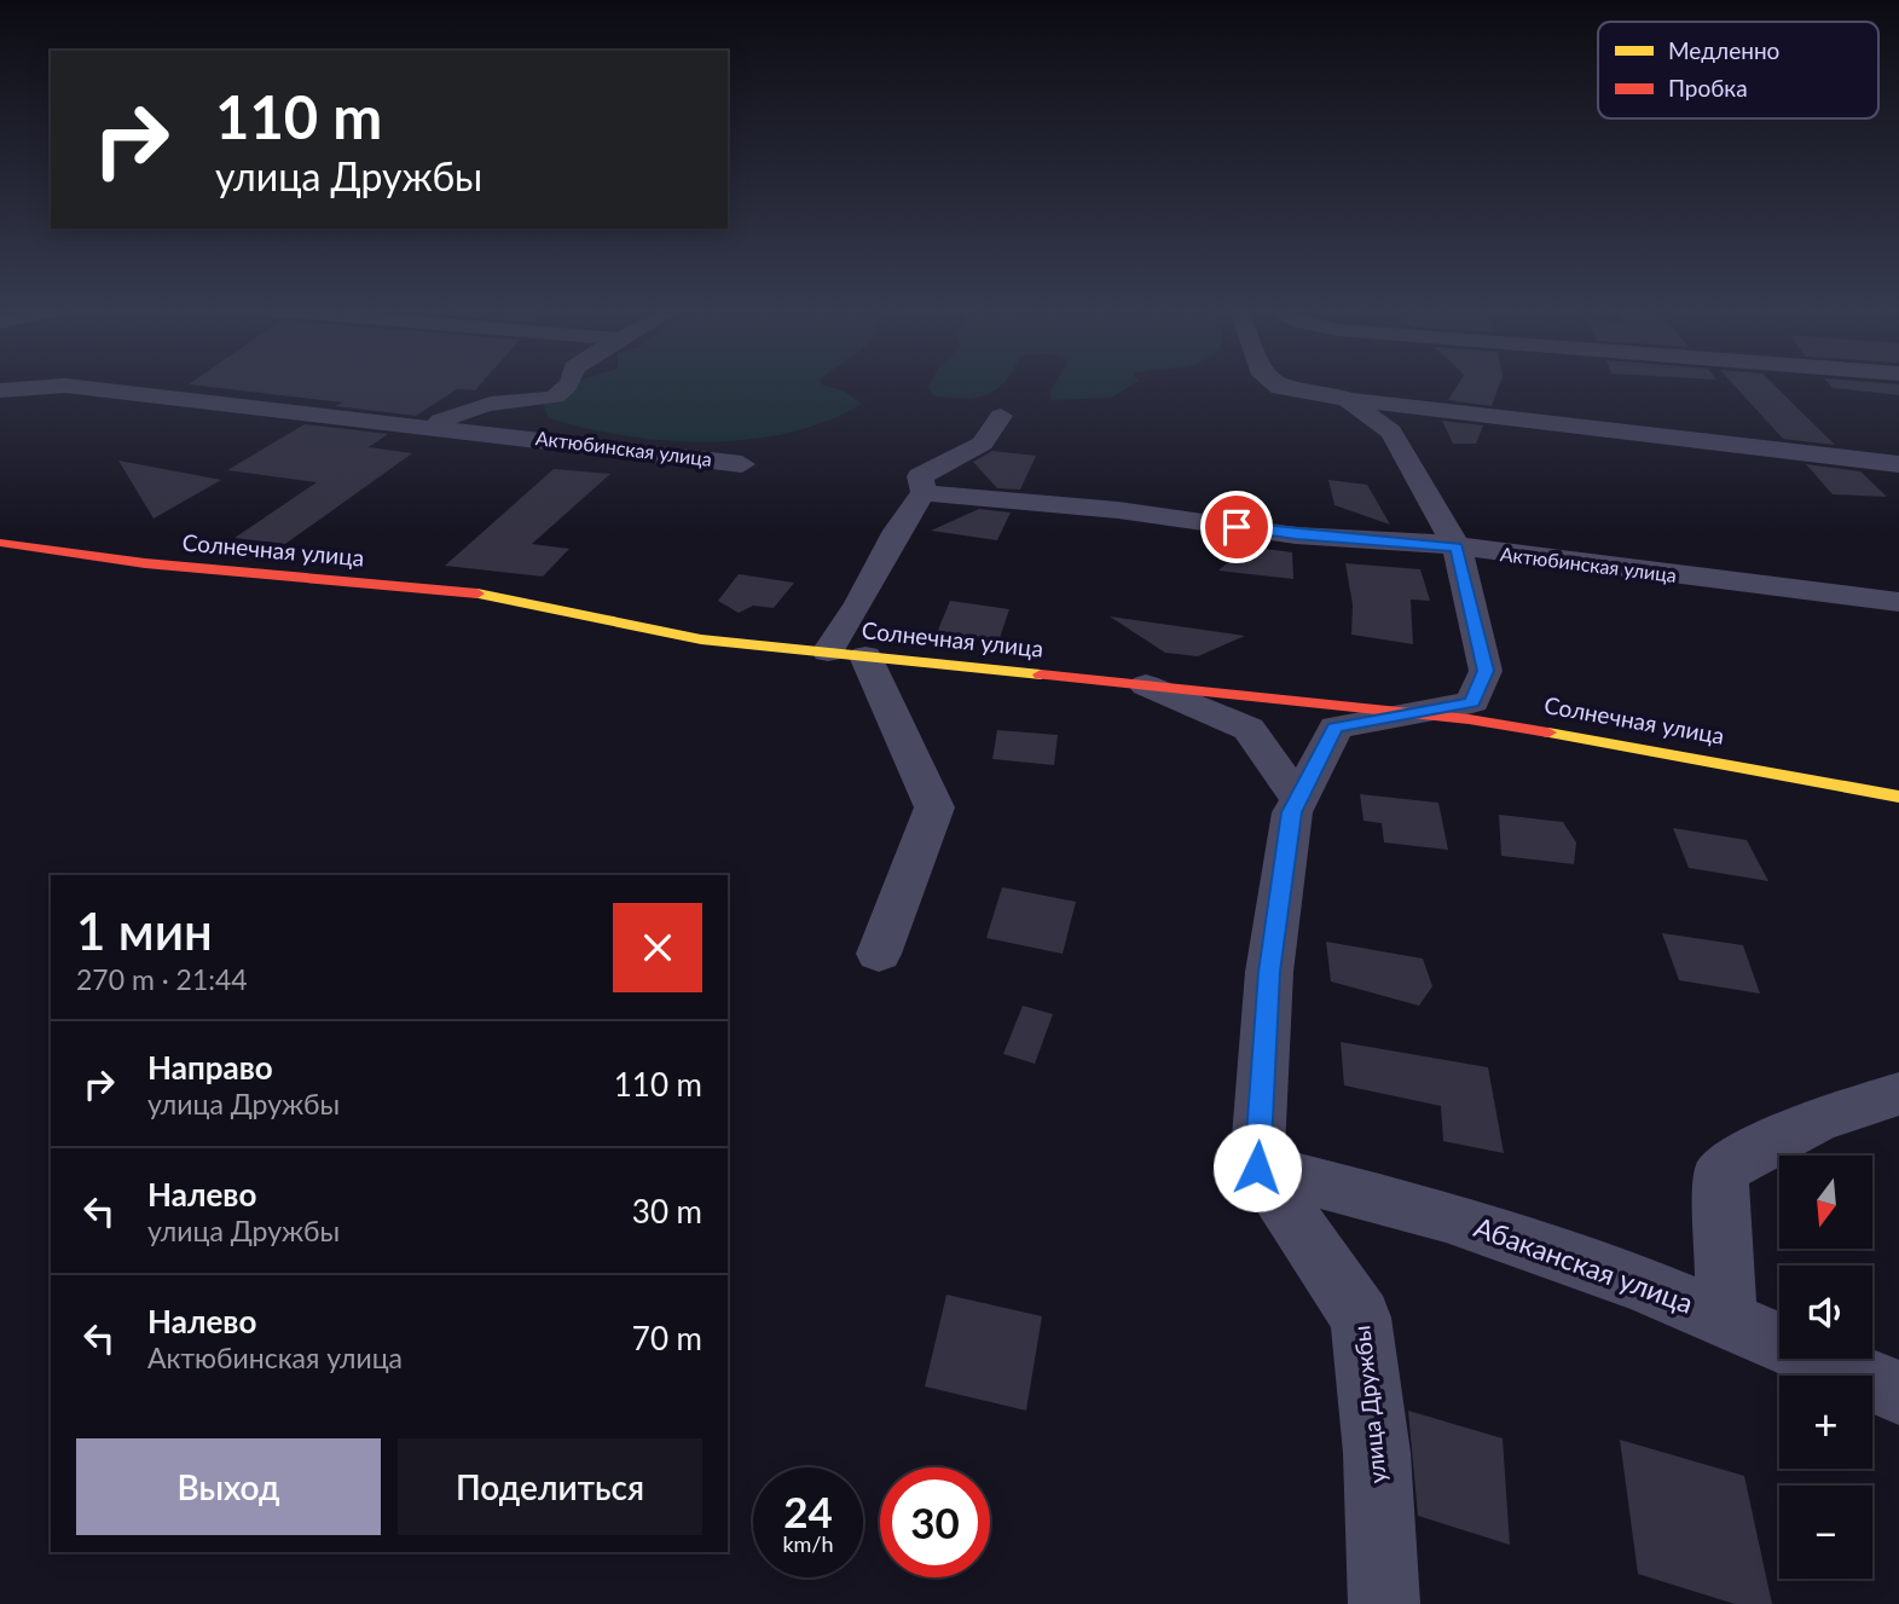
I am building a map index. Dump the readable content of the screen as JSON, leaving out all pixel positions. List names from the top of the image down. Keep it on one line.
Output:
{"streets":{"street":["Актюбинская улица","Солнечная улица","Абаканская улица","улица Дружбы"]},"crossings":[["Абаканская улица","улица Дружбы"]],"legend":["Медленно","Пробка"],"north":"bottom","page":{"turn":["110 m","улица Дружбы"],"heading":["1 мин","270 m · 21:44"],"list":[{"name":"Направо","note":"улица Дружбы","value":"110 m"},{"name":"Налево","note":"улица Дружбы","value":"30 m"},{"name":"Налево","note":"Актюбинская улица","value":"70 m"}],"map_buttons":["+","−"],"buttons":["Выход","Поделиться"],"speed":"24 km/h","limit":"30"}}
